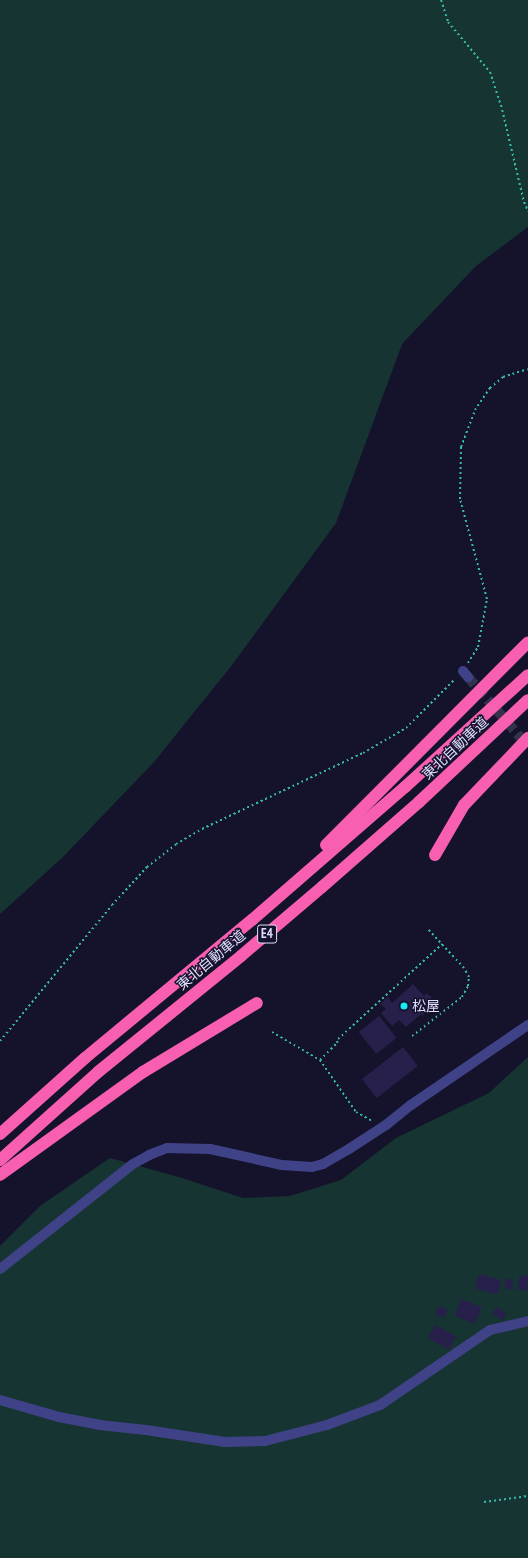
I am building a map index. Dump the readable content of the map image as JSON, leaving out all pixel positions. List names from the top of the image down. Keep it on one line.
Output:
{"streets":{"highway":["東北自動車道","E4"]},"places":["松屋"]}
